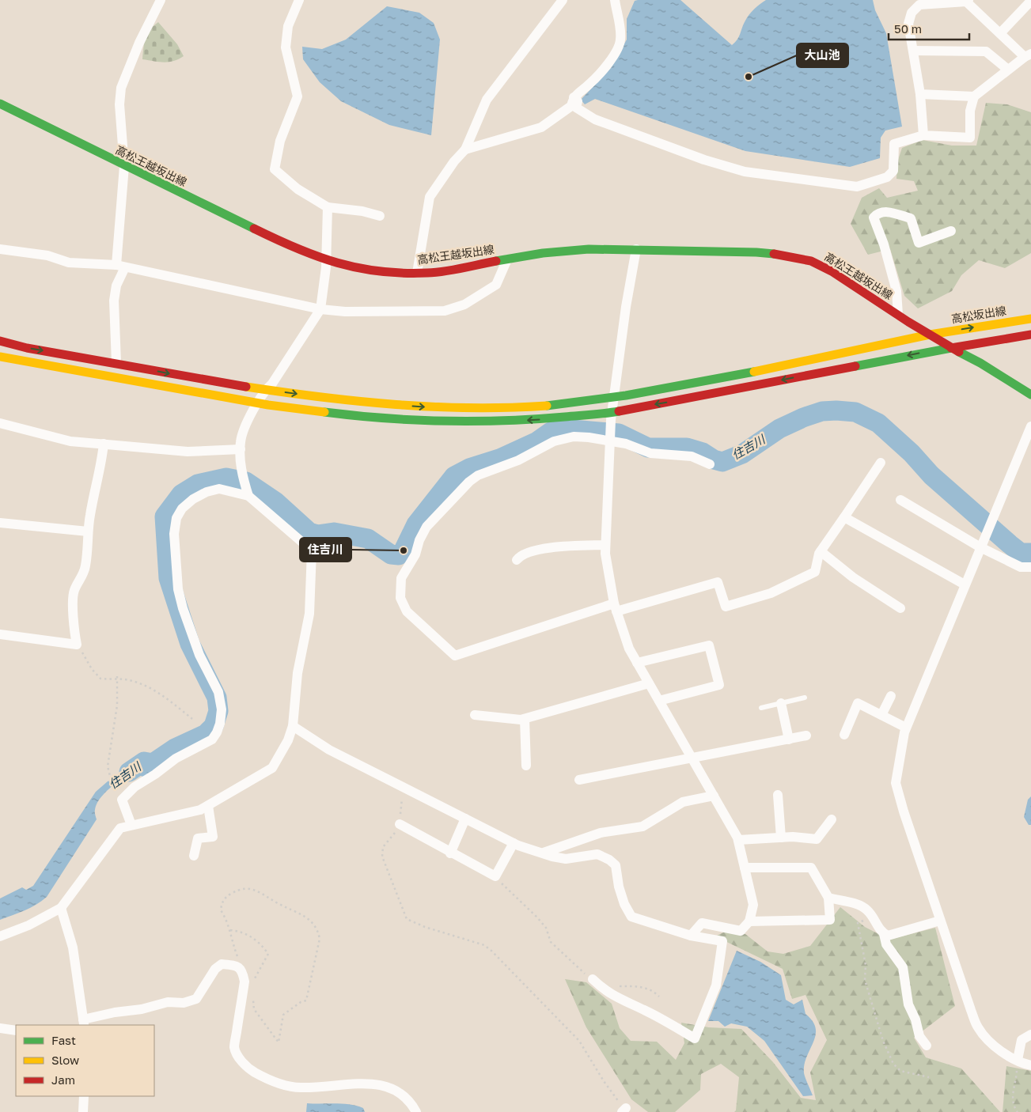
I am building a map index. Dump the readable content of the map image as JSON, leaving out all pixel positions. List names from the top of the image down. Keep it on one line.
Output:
{"streets":{"main road":["高松王越坂出線","高松坂出線"]},"crossings":[["高松王越坂出線","高松坂出線"]],"water":["住吉川"],"places":["大山池","住吉川"],"legend":["Fast","Slow","Jam"],"scale_bar":"50 m"}
